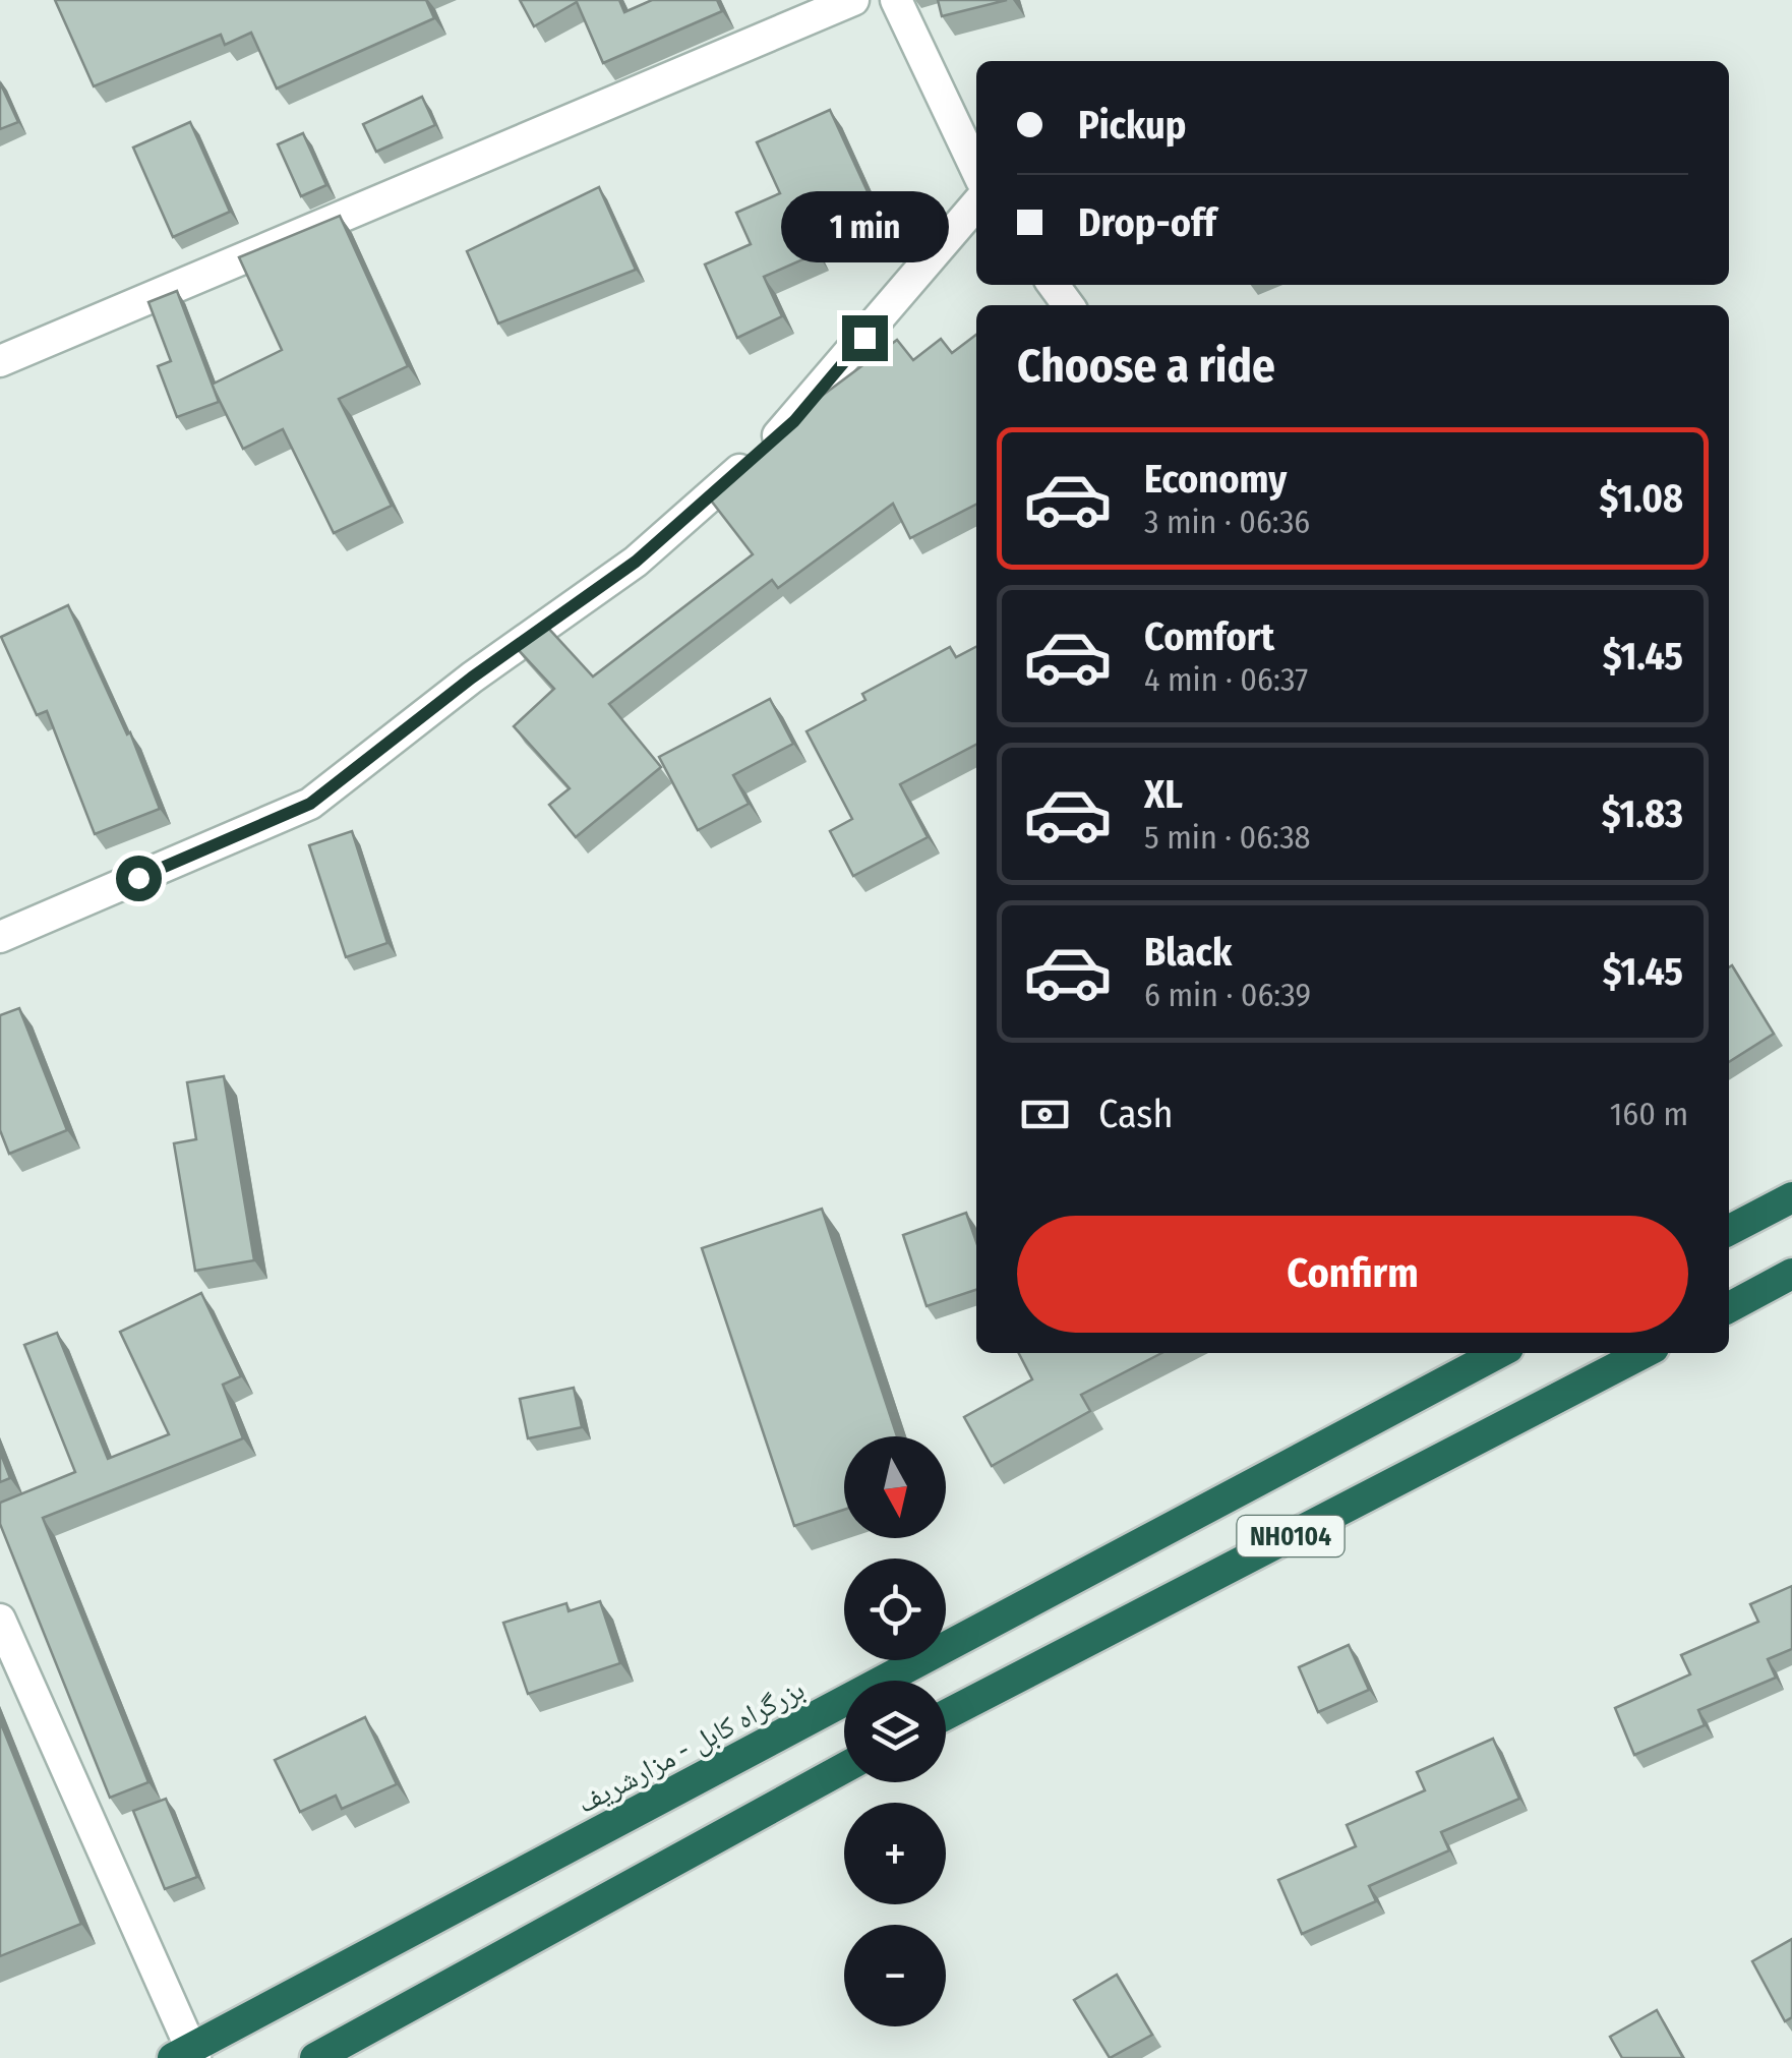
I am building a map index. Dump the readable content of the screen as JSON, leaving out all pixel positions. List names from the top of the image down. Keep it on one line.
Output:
{"streets":{"highway":["NH0104","بزرگراه کابل - مزارشریف"]},"north":"bottom","page":{"banner":["Pickup","Drop-off"],"bubble":"1 min","heading":"Choose a ride","list":[{"name":"Economy","note":"3 min · 06:36","value":"$1.08"},{"name":"Comfort","note":"4 min · 06:37","value":"$1.45"},{"name":"XL","note":"5 min · 06:38","value":"$1.83"},{"name":"Black","note":"6 min · 06:39","value":"$1.45"}],"pay":["Cash","160 m"],"buttons":"Confirm","map_buttons":["+","−"]}}
